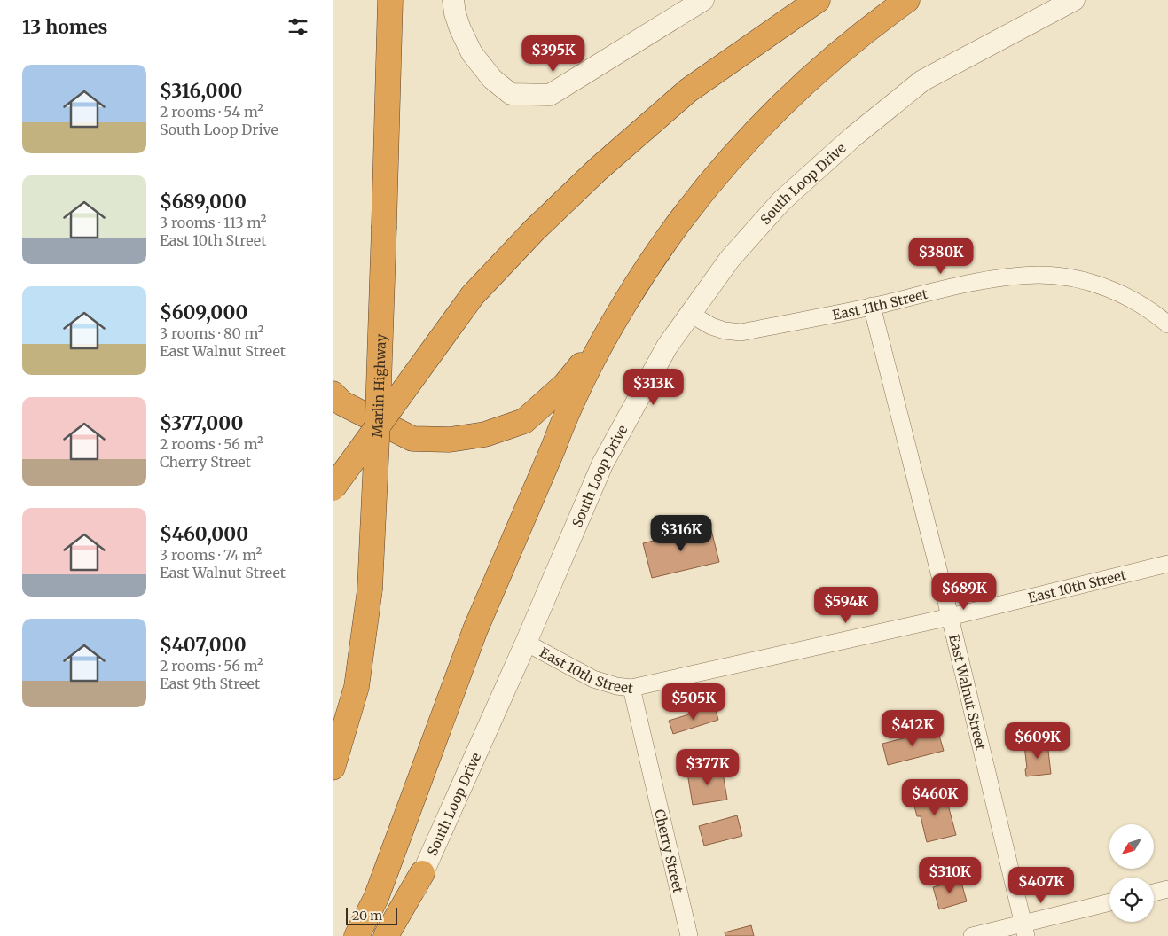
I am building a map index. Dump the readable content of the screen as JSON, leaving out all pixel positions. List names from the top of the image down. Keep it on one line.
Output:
{"streets":{"highway":["Marlin Highway"],"street":["South Loop Drive","East 11th Street","East 10th Street","East Walnut Street","Cherry Street"]},"crossings":[["South Loop Drive","East 11th Street"],["South Loop Drive","East 10th Street"],["East 11th Street","East Walnut Street"],["East 10th Street","East Walnut Street"],["East 10th Street","Cherry Street"]],"scale_bar":"20 m","north":"bottom left","page":{"heading":"13 homes","price":["$395K","$380K","$313K","$316K","$689K","$594K","$505K","$412K","$609K","$377K","$460K","$310K","$407K"],"list":[{"name":"$316,000","note":"2 rooms · 54 m² · South Loop Drive"},{"name":"$689,000","note":"3 rooms · 113 m² · East 10th Street"},{"name":"$609,000","note":"3 rooms · 80 m² · East Walnut Street"},{"name":"$377,000","note":"2 rooms · 56 m² · Cherry Street"},{"name":"$460,000","note":"3 rooms · 74 m² · East Walnut Street"},{"name":"$407,000","note":"2 rooms · 56 m² · East 9th Street"}],"scale":"20 m"}}
